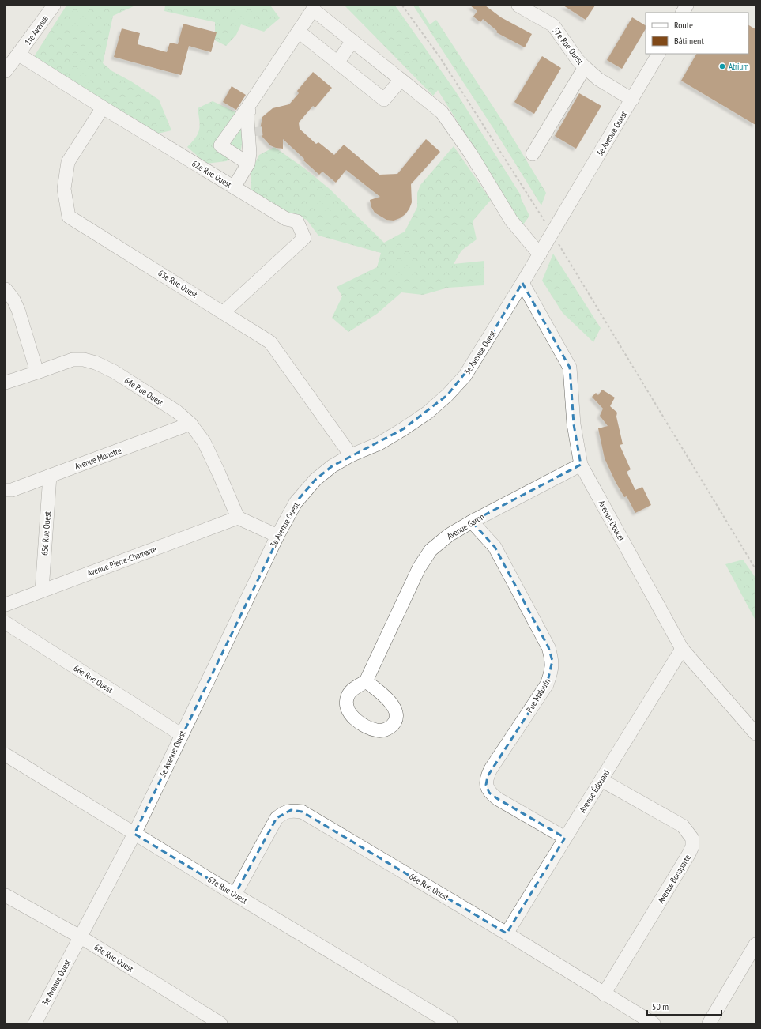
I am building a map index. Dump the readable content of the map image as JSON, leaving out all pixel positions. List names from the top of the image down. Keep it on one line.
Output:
{"streets":{"street":["1re Avenue","57e Rue Ouest","3e Avenue Ouest","62e Rue Ouest","63e Rue Ouest","64e Rue Ouest","Avenue Monette","Avenue Doucet","Avenue Garon","65e Rue Ouest","Avenue Pierre-Chamarre","66e Rue Ouest","Rue Malouin","Avenue Édouard","Avenue Bonaparte","67e Rue Ouest","68e Rue Ouest"]},"crossings":[["1re Avenue","62e Rue Ouest"],["57e Rue Ouest","3e Avenue Ouest"],["3e Avenue Ouest","63e Rue Ouest"],["3e Avenue Ouest","Avenue Doucet"],["3e Avenue Ouest","66e Rue Ouest"],["3e Avenue Ouest","67e Rue Ouest"],["3e Avenue Ouest","68e Rue Ouest"],["62e Rue Ouest","63e Rue Ouest"],["64e Rue Ouest","Avenue Monette"],["64e Rue Ouest","Avenue Pierre-Chamarre"],["Avenue Monette","65e Rue Ouest"],["Avenue Doucet","Avenue Garon"],["Avenue Doucet","Avenue Édouard"],["Avenue Garon","Rue Malouin"],["65e Rue Ouest","Avenue Pierre-Chamarre"],["66e Rue Ouest","Avenue Édouard"],["66e Rue Ouest","Avenue Bonaparte"],["66e Rue Ouest","67e Rue Ouest"],["Rue Malouin","Avenue Édouard"],["Avenue Édouard","Avenue Bonaparte"]],"places":["Atrium"],"legend":["Route","Bâtiment"],"scale_bar":"50 m"}
